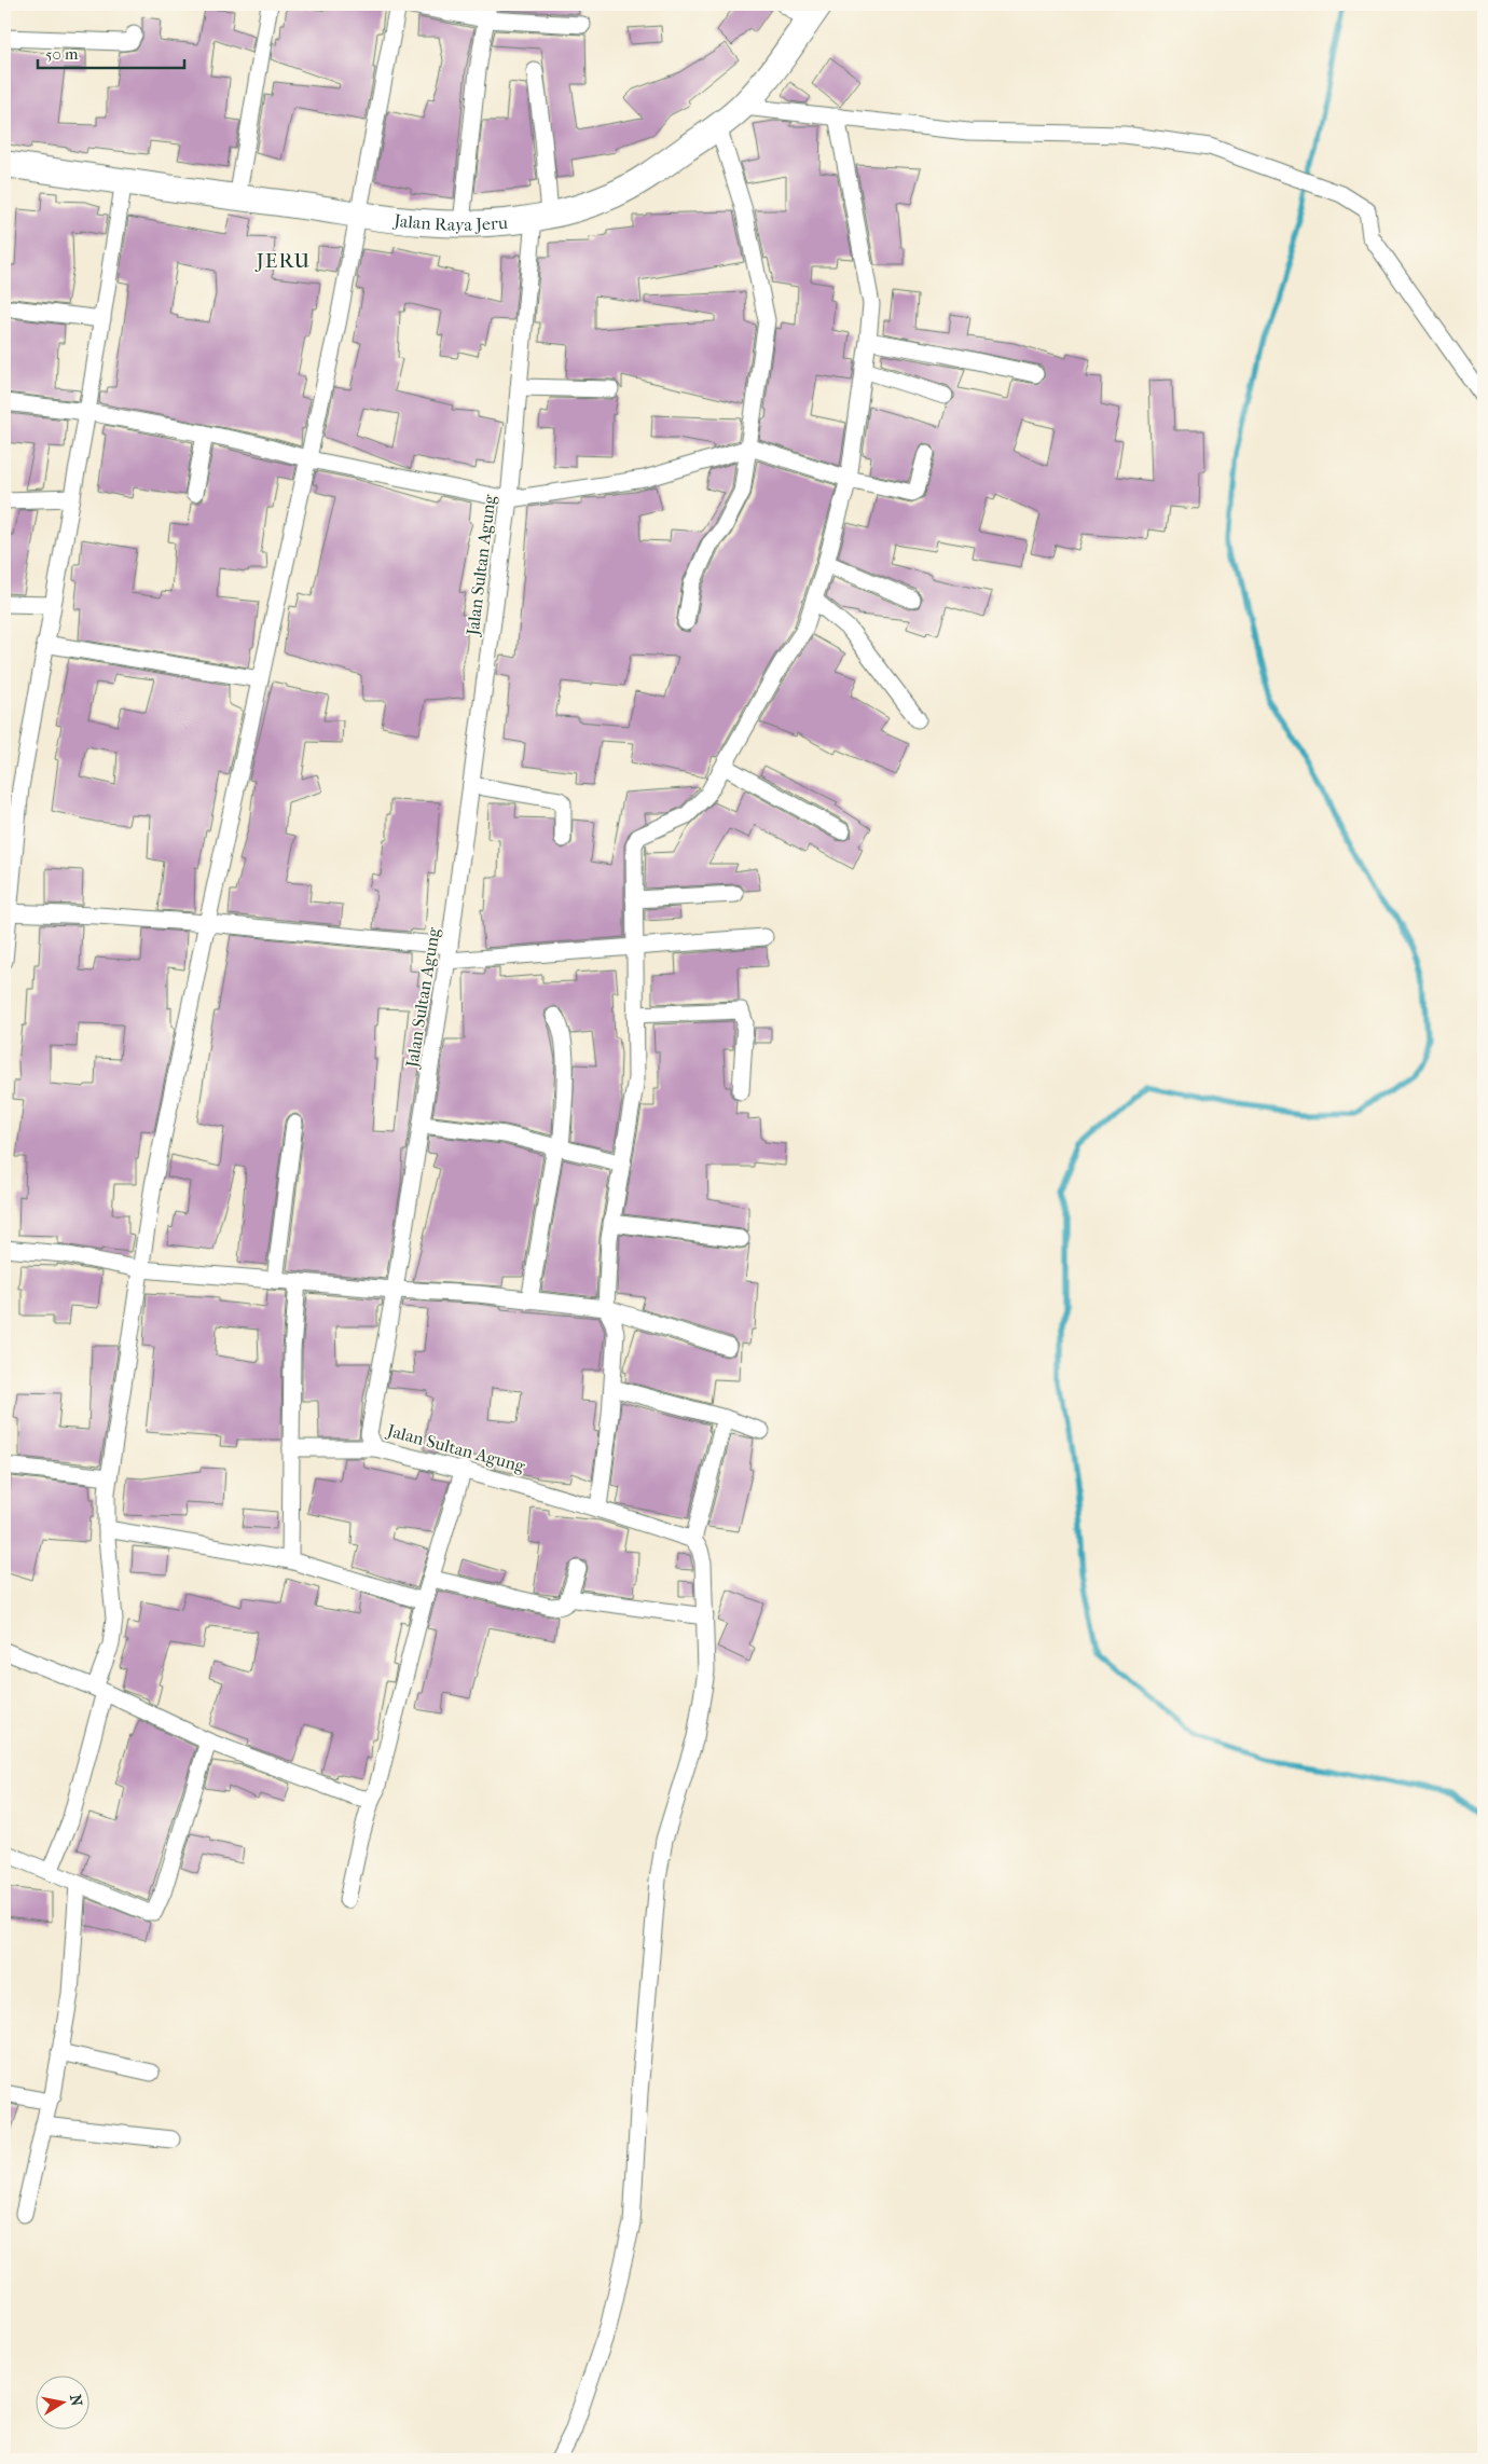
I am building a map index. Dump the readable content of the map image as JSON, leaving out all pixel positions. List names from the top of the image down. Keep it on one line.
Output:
{"streets":{"main road":["Jalan Raya Jeru"],"street":["Jalan Sultan Agung"]},"crossings":[["Jalan Raya Jeru","Jalan Sultan Agung"]],"districts":["JERU"],"scale_bar":"50 m","north":"right"}
